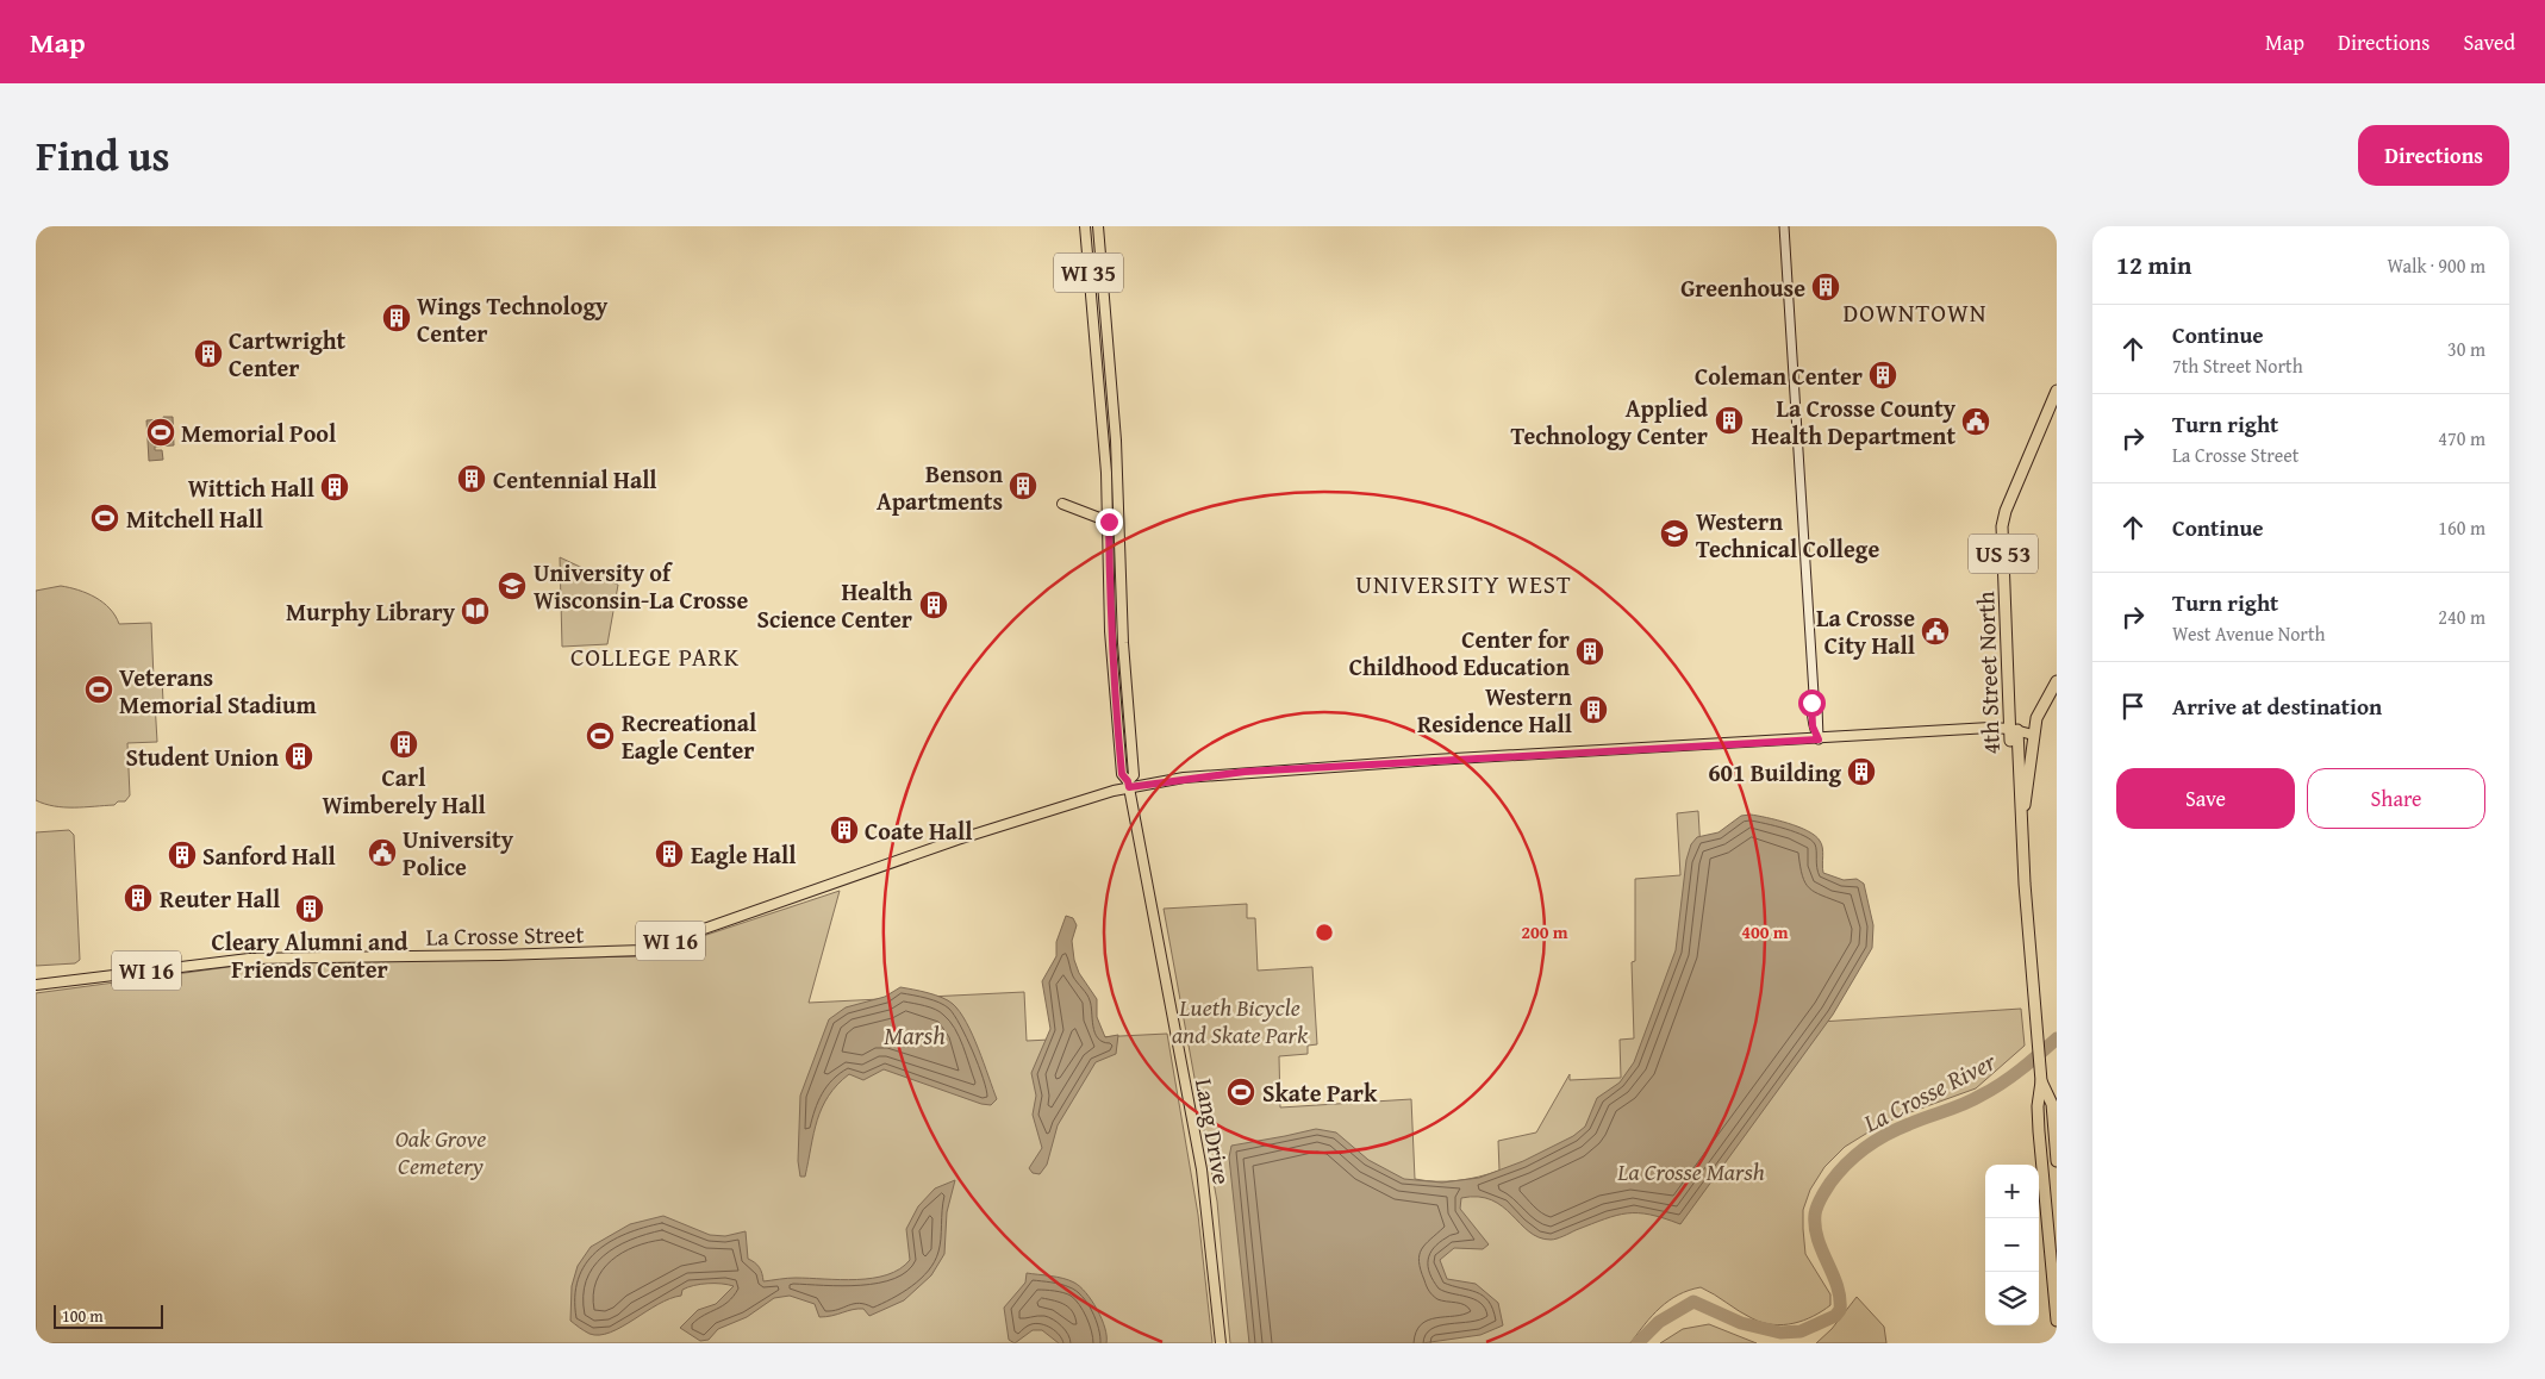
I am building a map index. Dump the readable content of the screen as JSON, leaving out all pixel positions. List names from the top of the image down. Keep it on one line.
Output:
{"streets":{"highway":["US 53","4th Street North"],"main road":["WI 35","La Crosse Street","WI 16","Lang Drive"]},"crossings":[["WI 35","La Crosse Street"],["WI 35","WI 16"],["WI 35","Lang Drive"],["US 53","4th Street North"],["La Crosse Street","WI 16"],["La Crosse Street","Lang Drive"],["WI 16","Lang Drive"]],"districts":["DOWNTOWN","UNIVERSITY WEST","COLLEGE PARK"],"water":["Marsh","La Crosse River"],"parks":["Lueth Bicycle and Skate Park","Oak Grove Cemetery","La Crosse Marsh"],"places":{"building":["Greenhouse","Wings Technology Center","Cartwright Center","Coleman Center","Applied Technology Center","Centennial Hall","Benson Apartments","Wittich Hall","Health Science Center","Center for Childhood Education","Western Residence Hall","Carl Wimberely Hall","Student Union","601 Building","Coate Hall","Eagle Hall","Sanford Hall","Reuter Hall","Cleary Alumni and Friends Center"],"public building":["La Crosse County Health Department","La Crosse City Hall","University Police"],"sports":["Memorial Pool","Mitchell Hall","Veterans Memorial Stadium","Recreational Eagle Center","Skate Park"],"school or university":["Western Technical College","University of Wisconsin-La Crosse"],"library":["Murphy Library"]},"scale_bar":"100 m","page":{"header":"Map","nav":["Map","Directions","Saved"],"title":"Find us","buttons":["Directions",["Save","Share"]],"heading":["12 min","Walk · 900 m"],"list":[["Continue","7th Street North","30 m"],["Turn right","La Crosse Street","470 m"],["Continue","160 m"],["Turn right","West Avenue North","240 m"],"Arrive at destination"],"map_buttons":["+","−"],"scale":"100 m"},"rings":["200 m","400 m"]}
